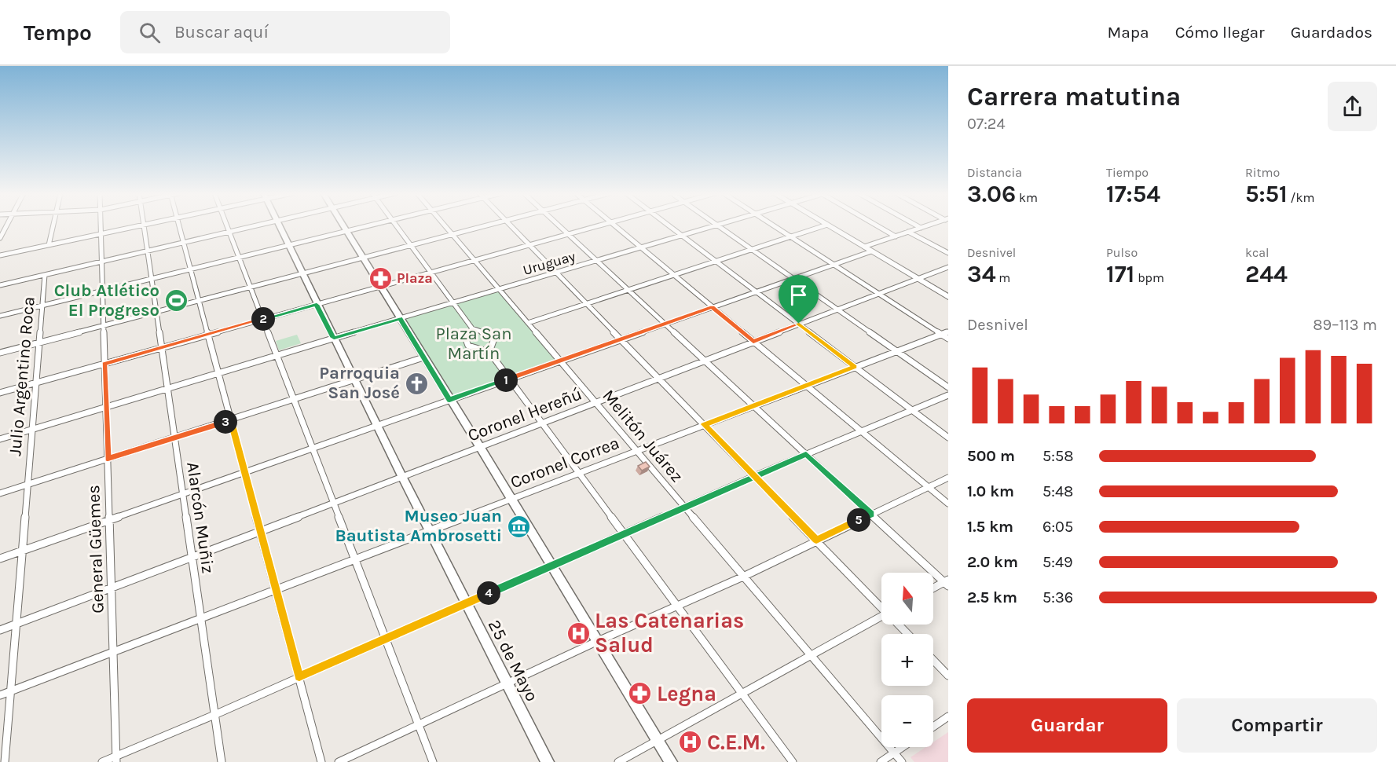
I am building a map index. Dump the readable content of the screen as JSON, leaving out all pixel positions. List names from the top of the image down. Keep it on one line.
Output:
{"streets":{"street":["Uruguay","Julio Argentino Roca","Coronel Hereñú","Melitón Juárez","Coronel Correa","Alarcón Muñiz","General Güemes","25 de Mayo"]},"crossings":[["Uruguay","Julio Argentino Roca"],["Uruguay","Melitón Juárez"],["Uruguay","Alarcón Muñiz"],["Uruguay","General Güemes"],["Uruguay","25 de Mayo"],["Julio Argentino Roca","Coronel Hereñú"],["Julio Argentino Roca","Coronel Correa"],["Coronel Hereñú","Melitón Juárez"],["Coronel Hereñú","Alarcón Muñiz"],["Coronel Hereñú","General Güemes"],["Coronel Hereñú","25 de Mayo"],["Melitón Juárez","Coronel Correa"],["Coronel Correa","Alarcón Muñiz"],["Coronel Correa","General Güemes"],["Coronel Correa","25 de Mayo"]],"parks":["Plaza San Martín"],"places":{"pharmacy":["Plaza","Legna"],"sports":["Club Atlético El Progreso"],"church":["Parroquia San José"],"museum":["Museo Juan Bautista Ambrosetti"],"hospital":["Las Catenarias Salud","C.E.M."]},"north":"top","page":{"header":"Tempo","search":"Buscar aquí","nav":["Mapa","Cómo llegar","Guardados"],"heading":["Carrera matutina","07:24"],"stats":[["Distancia","3.06 km"],["Tiempo","17:54"],["Ritmo","5:51 /km"],["Desnivel","34 m"],["Pulso","171 bpm"],["kcal","244"]],"chart":["Desnivel","89–113 m"],"pins":["2","1","3","5","4"],"list":[{"name":"500 m","note":"5:58"},{"name":"1.0 km","note":"5:48"},{"name":"1.5 km","note":"6:05"},{"name":"2.0 km","note":"5:49"},{"name":"2.5 km","note":"5:36"}],"map_buttons":["+","−"],"buttons":["Guardar","Compartir"]}}
